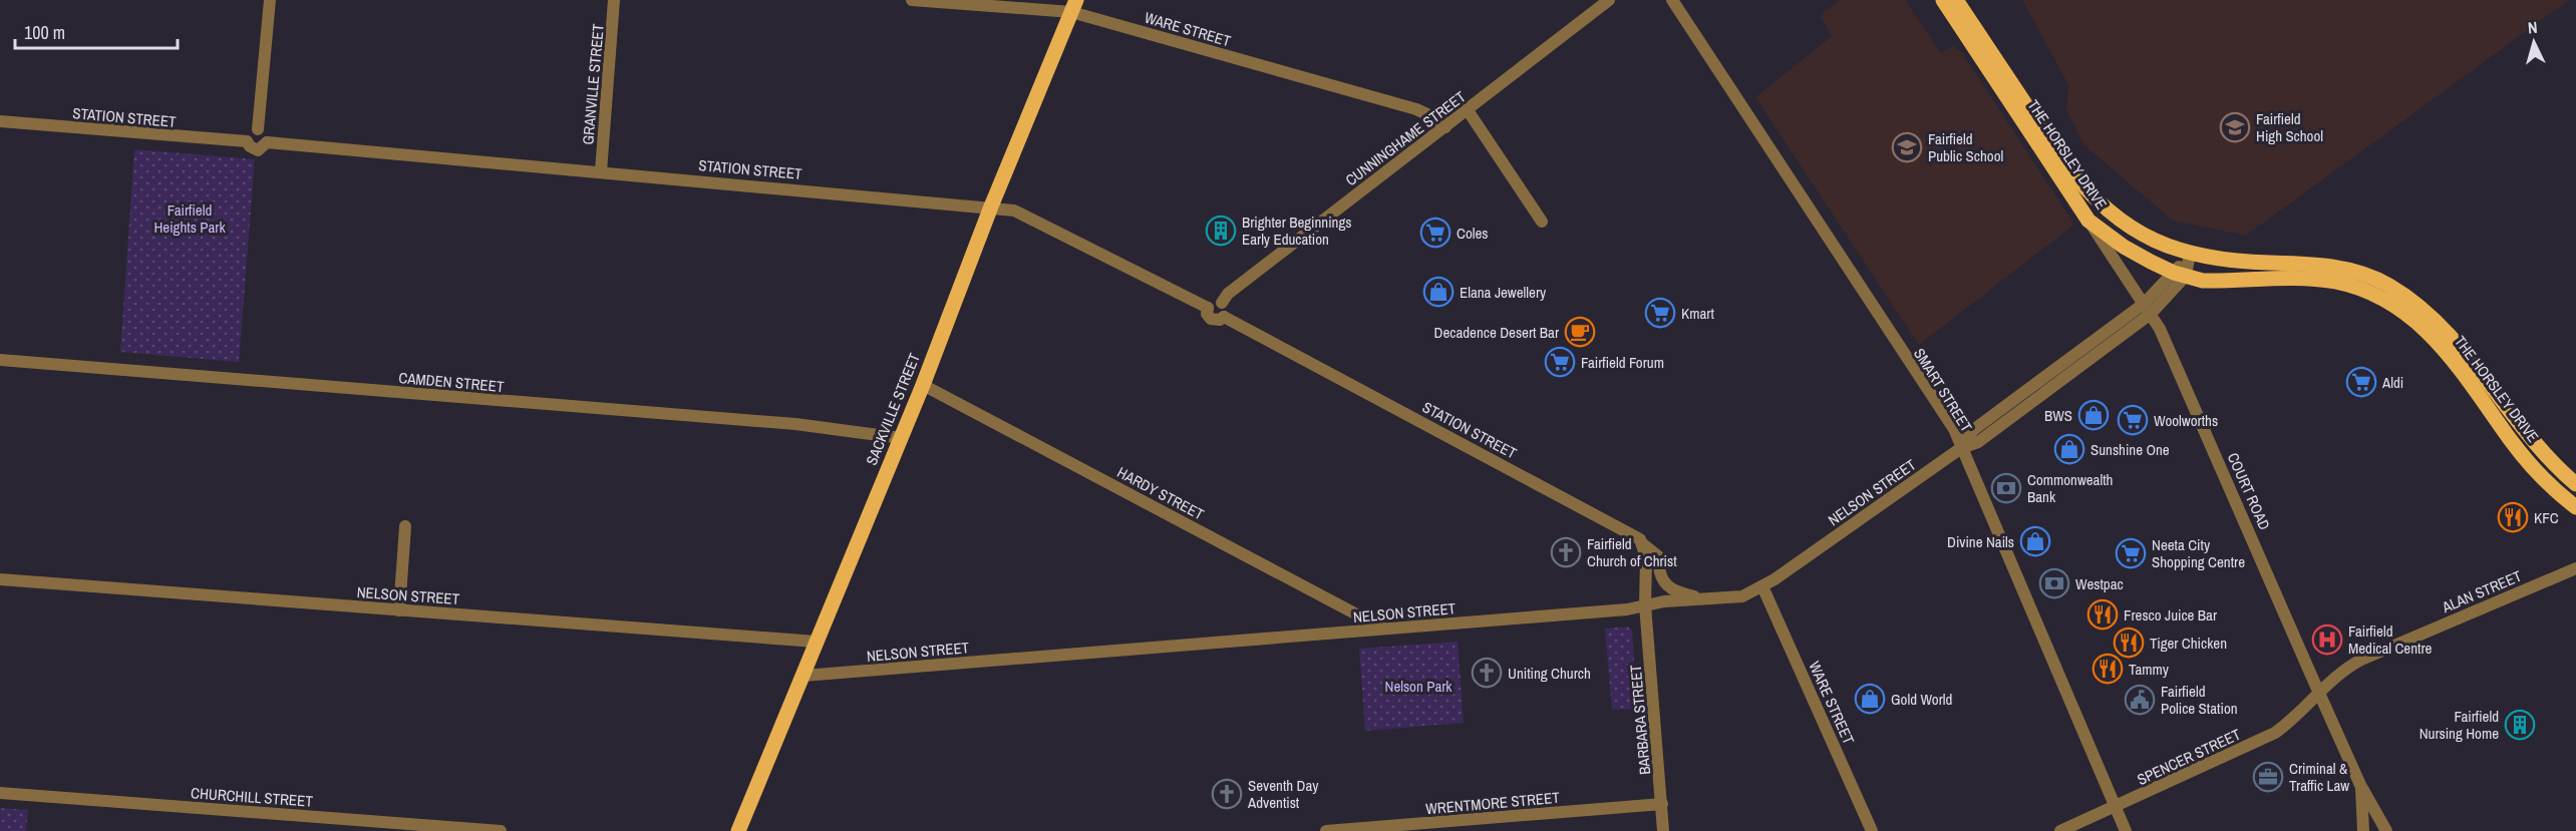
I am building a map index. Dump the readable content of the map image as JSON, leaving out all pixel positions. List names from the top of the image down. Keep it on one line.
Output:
{"streets":{"main road":["THE HORSLEY DRIVE","SACKVILLE STREET"],"street":["WARE STREET","GRANVILLE STREET","STATION STREET","CUNNINGHAME STREET","CAMDEN STREET","SMART STREET","COURT ROAD","NELSON STREET","HARDY STREET","ALAN STREET","BARBARA STREET","SPENCER STREET","CHURCHILL STREET","WRENTMORE STREET"]},"crossings":[["WARE STREET","CUNNINGHAME STREET"],["WARE STREET","SACKVILLE STREET"],["WARE STREET","NELSON STREET"],["GRANVILLE STREET","STATION STREET"],["STATION STREET","CUNNINGHAME STREET"],["STATION STREET","SACKVILLE STREET"],["STATION STREET","NELSON STREET"],["THE HORSLEY DRIVE","COURT ROAD"],["THE HORSLEY DRIVE","NELSON STREET"],["CAMDEN STREET","SACKVILLE STREET"],["SMART STREET","NELSON STREET"],["SMART STREET","SPENCER STREET"],["SACKVILLE STREET","NELSON STREET"],["SACKVILLE STREET","HARDY STREET"],["COURT ROAD","NELSON STREET"],["COURT ROAD","ALAN STREET"],["COURT ROAD","SPENCER STREET"],["NELSON STREET","HARDY STREET"],["NELSON STREET","BARBARA STREET"],["ALAN STREET","SPENCER STREET"],["BARBARA STREET","WRENTMORE STREET"]],"parks":["Fairfield Heights Park","Nelson Park"],"places":{"school or university":["Fairfield High School","Fairfield Public School"],"building":["Brighter Beginnings Early Education","Fairfield Nursing Home"],"supermarket":["Coles","Kmart","Fairfield Forum","Aldi","Woolworths","Neeta City Shopping Centre"],"shop":["Elana Jewellery","BWS","Sunshine One","Divine Nails","Gold World"],"cafe":["Decadence Desert Bar"],"bank":["Commonwealth Bank","Westpac"],"restaurant":["KFC","Fresco Juice Bar","Tiger Chicken","Tammy"],"church":["Fairfield Church of Christ","Uniting Church","Seventh Day Adventist"],"hospital":["Fairfield Medical Centre"],"public building":["Fairfield Police Station"],"office":["Criminal & Traffic Law"]},"scale_bar":"100 m","north":"top"}
